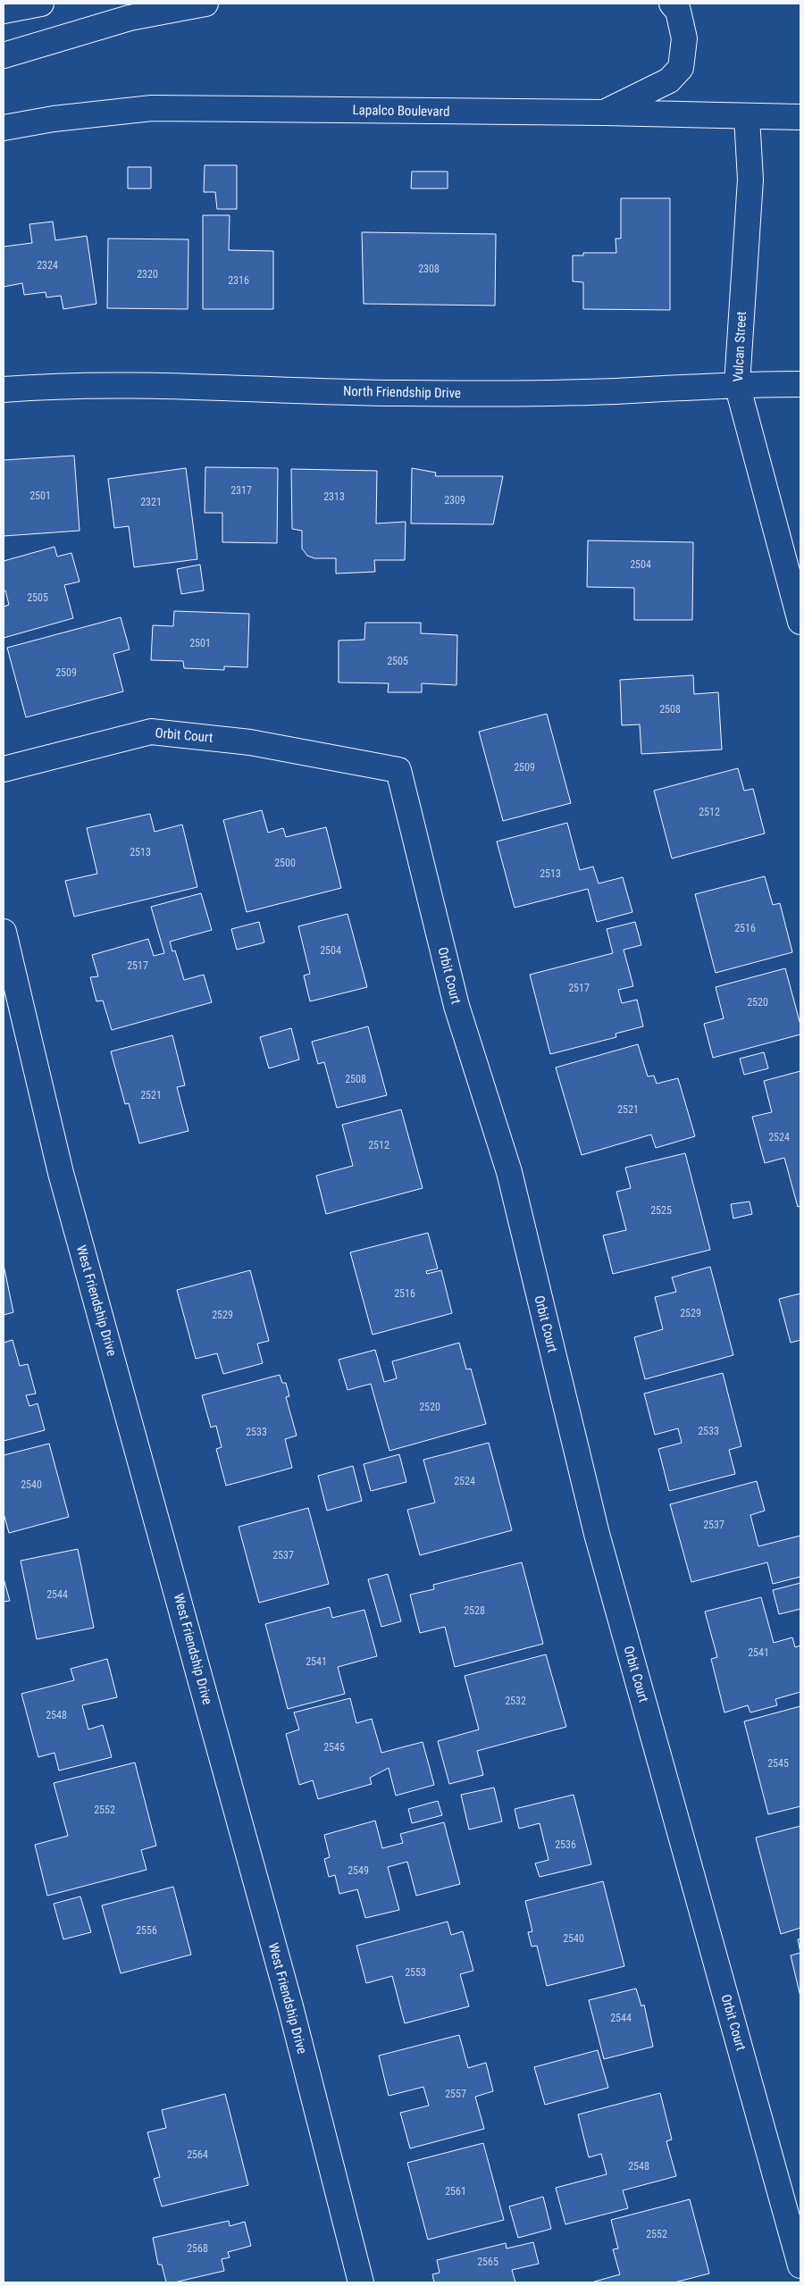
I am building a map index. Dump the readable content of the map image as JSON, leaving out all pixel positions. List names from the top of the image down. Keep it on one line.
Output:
{"streets":{"street":["Lapalco Boulevard","Vulcan Street","North Friendship Drive","Orbit Court","West Friendship Drive"]},"crossings":[["Lapalco Boulevard","Vulcan Street"],["Vulcan Street","North Friendship Drive"]],"house_numbers":["2324","2308","2320","2316","2317","2501","2313","2309","2321","2504","2505","2501","2505","2509","2508","2509","2512","2513","2500","2513","2516","2504","2517","2517","2520","2508","2521","2521","2524","2512","2525","2516","2529","2529","2520","2533","2533","2524","2540","2537","2537","2544","2528","2541","2541","2532","2548","2545","2545","2552","2536","2549","2556","2540","2553","2544","2557","2564","2548","2561","2552","2568","2565"]}
